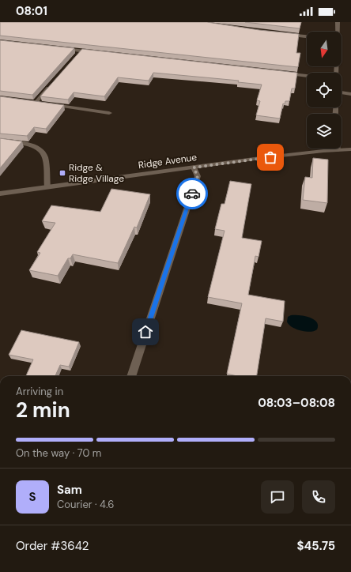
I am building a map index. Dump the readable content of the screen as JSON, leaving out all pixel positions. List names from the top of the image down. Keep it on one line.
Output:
{"streets":{"street":["Ridge Avenue"]},"places":{"transit":["Ridge & Ridge Village"]},"north":"bottom","page":{"status":"08:01","heading":["2 min","Arriving in","08:03–08:08"],"panel":["Sam","Courier · 4.6","Order #3642","$45.75"],"bar":"On the way · 70 m","round":"S"}}
